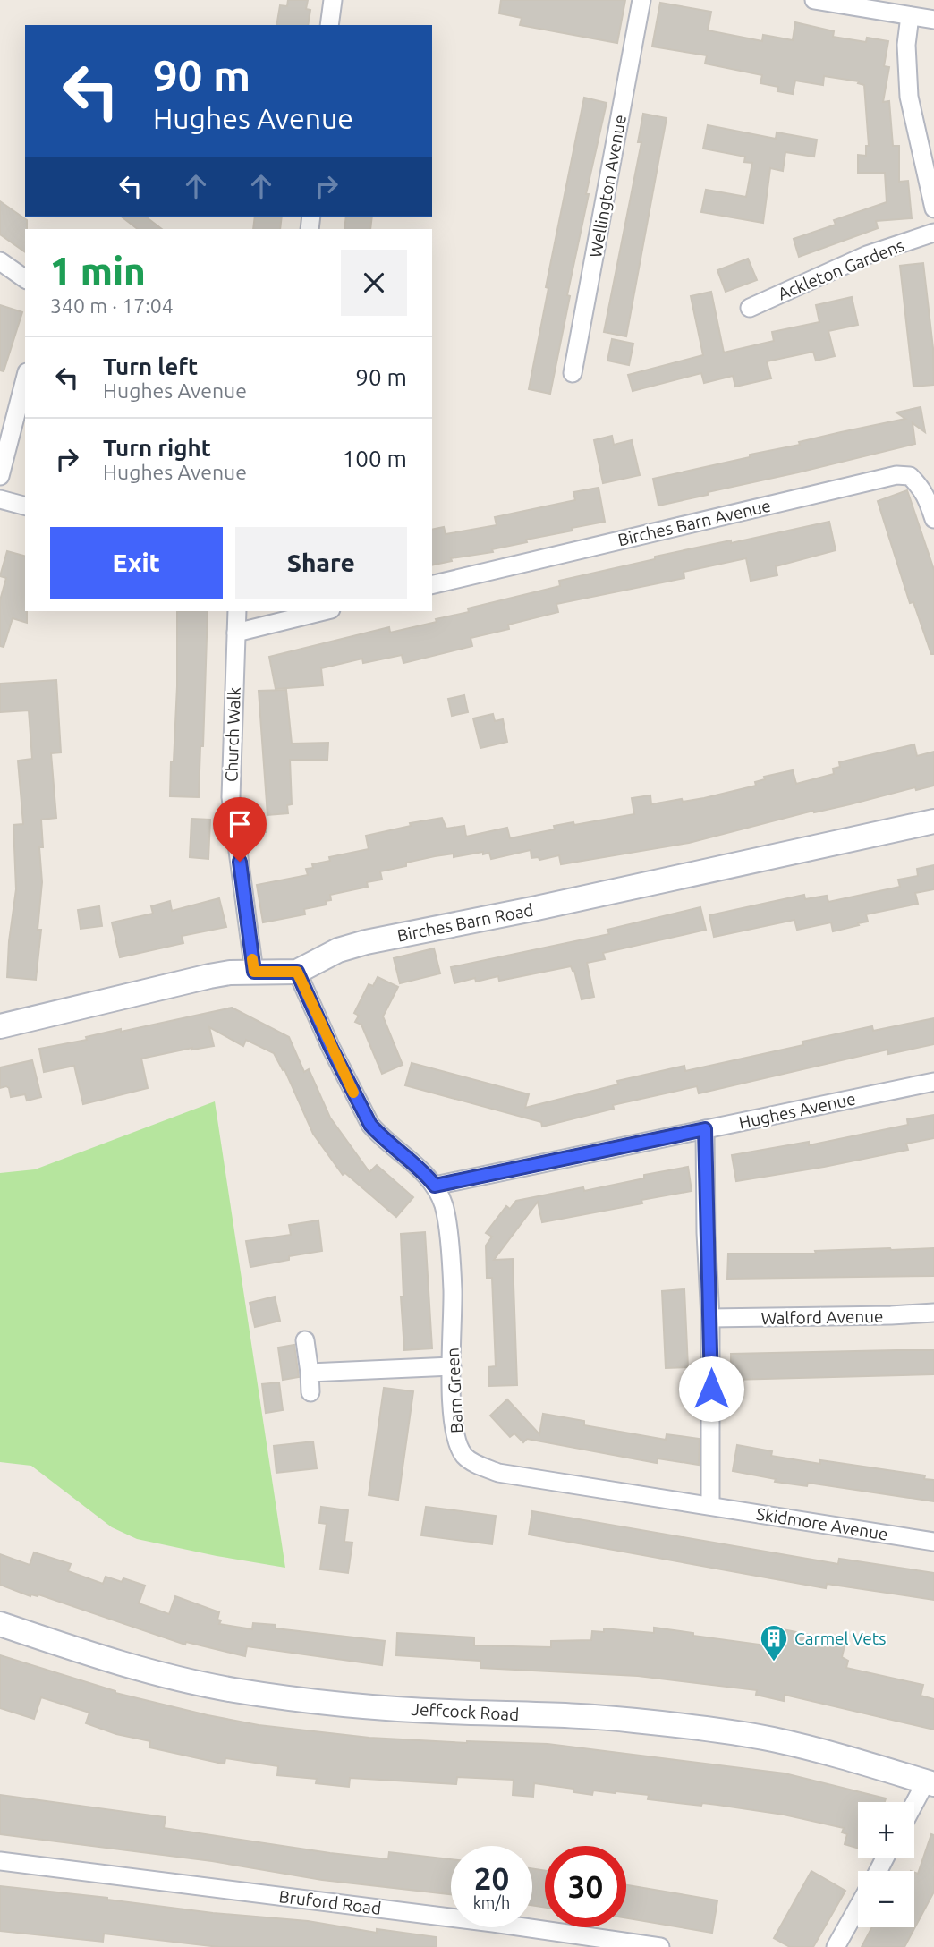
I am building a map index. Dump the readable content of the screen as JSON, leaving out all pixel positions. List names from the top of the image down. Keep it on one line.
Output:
{"streets":{"main road":["Birches Barn Road","Jeffcock Road"],"street":["Wellington Avenue","Ackleton Gardens","Birches Barn Avenue","Church Walk","Hughes Avenue","Walford Avenue","Barn Green","Skidmore Avenue","Bruford Road"]},"crossings":[["Church Walk","Birches Barn Road"],["Hughes Avenue","Barn Green"],["Barn Green","Skidmore Avenue"]],"places":{"building":["Carmel Vets"]},"page":{"turn":["90 m","Hughes Avenue"],"heading":["1 min","340 m · 17:04"],"list":[{"name":"Turn left","note":"Hughes Avenue","value":"90 m"},{"name":"Turn right","note":"Hughes Avenue","value":"100 m"}],"buttons":["Exit","Share"],"map_buttons":["+","−"],"speed":"20 km/h","limit":"30"}}
